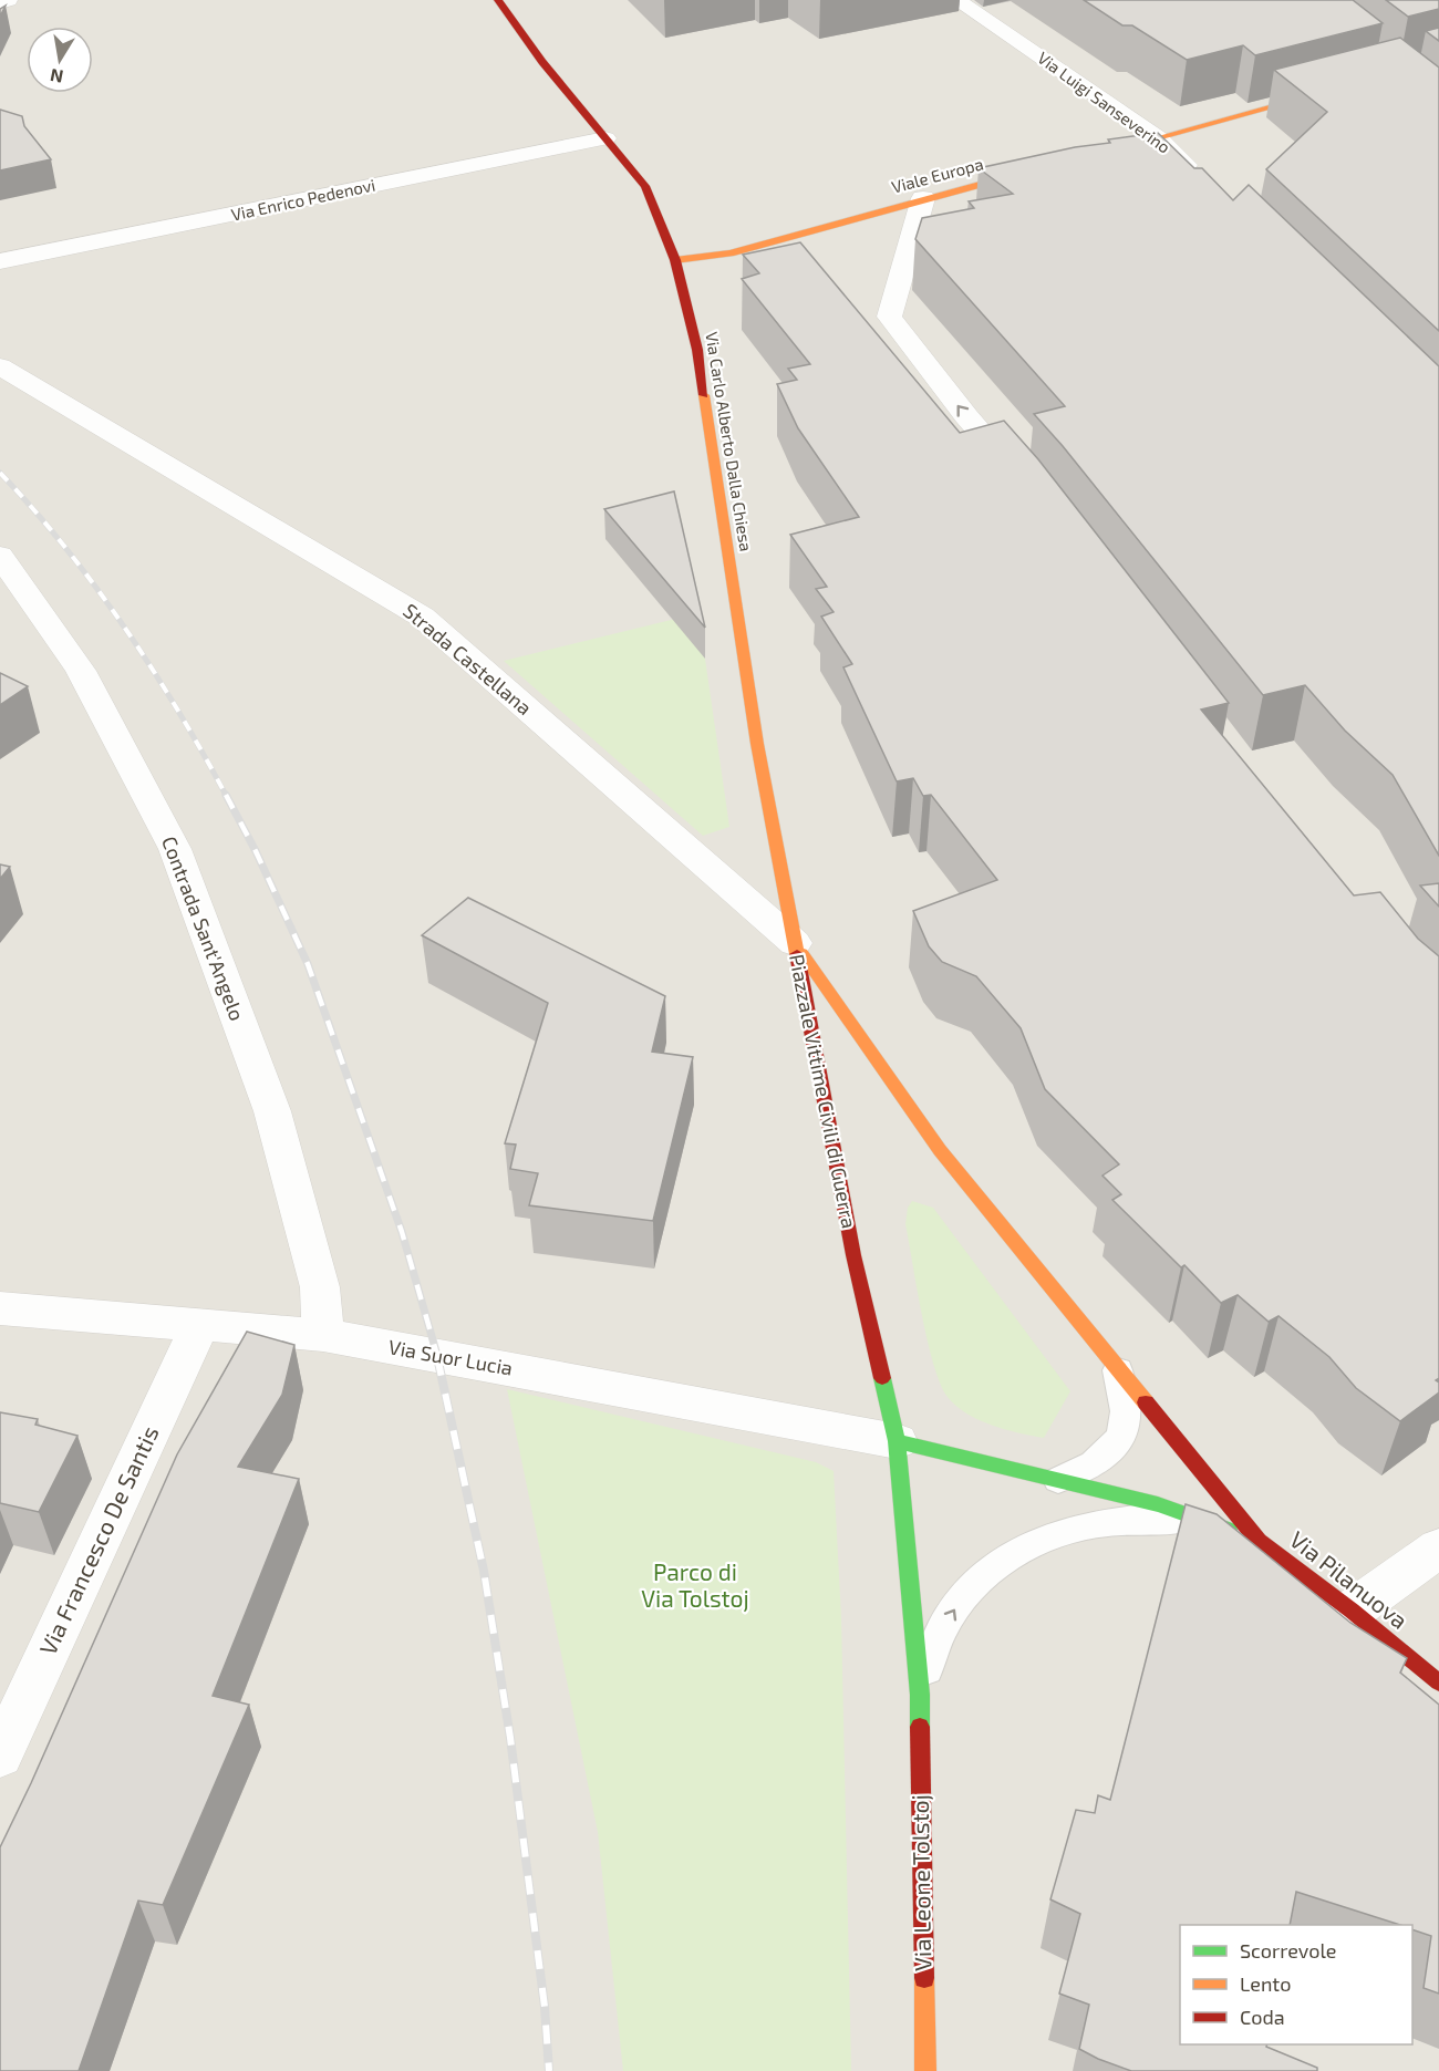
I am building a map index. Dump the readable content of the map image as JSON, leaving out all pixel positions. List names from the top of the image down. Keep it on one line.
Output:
{"streets":{"street":["Via Luigi Sanseverino","Viale Europa","Via Enrico Pedenovi","Via Carlo Alberto Dalla Chiesa","Strada Castellana","Contrada Sant'Angelo","Piazzale Vittime Civili di Guerra","Via Suor Lucia","Via Francesco De Santis","Via Pilanuova","Via Leone Tolstoj"]},"crossings":[["Viale Europa","Via Carlo Alberto Dalla Chiesa"],["Via Enrico Pedenovi","Via Carlo Alberto Dalla Chiesa"],["Via Carlo Alberto Dalla Chiesa","Strada Castellana"],["Via Carlo Alberto Dalla Chiesa","Piazzale Vittime Civili di Guerra"],["Strada Castellana","Piazzale Vittime Civili di Guerra"],["Contrada Sant'Angelo","Via Suor Lucia"],["Piazzale Vittime Civili di Guerra","Via Suor Lucia"],["Piazzale Vittime Civili di Guerra","Via Pilanuova"],["Piazzale Vittime Civili di Guerra","Via Leone Tolstoj"],["Via Suor Lucia","Via Francesco De Santis"],["Via Suor Lucia","Via Leone Tolstoj"],["Via Pilanuova","Via Leone Tolstoj"]],"one_way":["Via Leone Tolstoj"],"parks":["Parco di Via Tolstoj"],"legend":["Scorrevole","Lento","Coda"],"north":"bottom"}
